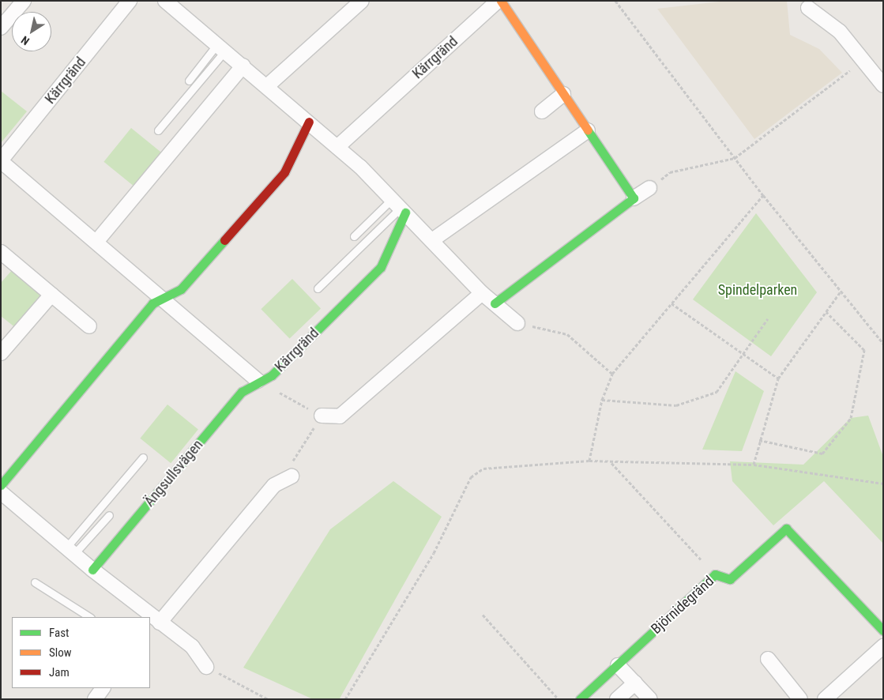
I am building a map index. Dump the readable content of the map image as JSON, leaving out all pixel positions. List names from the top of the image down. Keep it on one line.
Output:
{"streets":{"street":["Kärrgränd","Ängsullsvägen","Björnidegränd"]},"crossings":[["Kärrgränd","Ängsullsvägen"]],"parks":["Spindelparken"],"legend":["Fast","Slow","Jam"],"north":"bottom left"}
